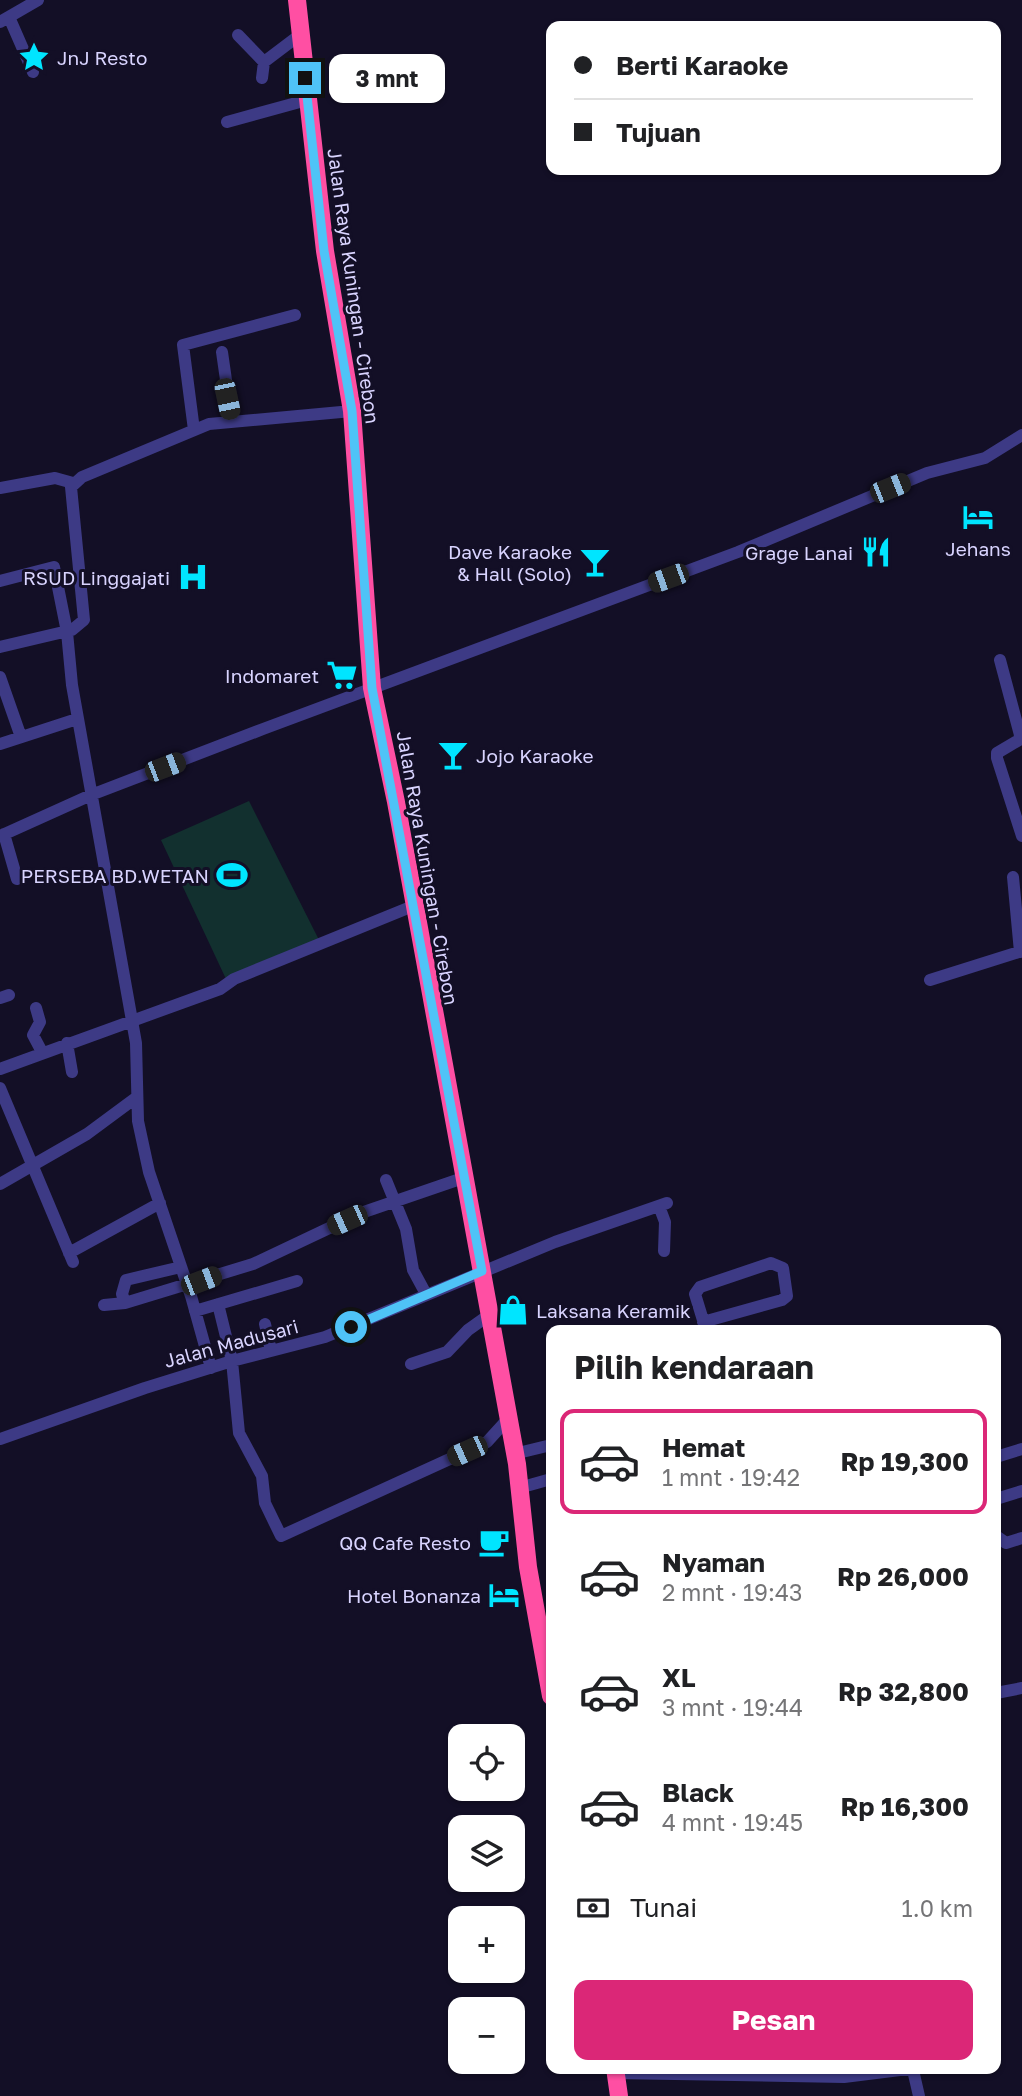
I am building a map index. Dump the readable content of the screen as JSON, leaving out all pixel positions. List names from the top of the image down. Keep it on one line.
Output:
{"streets":{"highway":["Jalan Raya Kuningan - Cirebon"],"street":["Jalan Madusari"]},"crossings":[["Jalan Raya Kuningan - Cirebon","Jalan Madusari"]],"places":{"place":["JnJ Resto"],"hotel":["Jehans","Hotel Bonanza"],"restaurant":["Grage Lanai"],"bar":["Dave Karaoke & Hall (Solo)","Jojo Karaoke"],"hospital":["RSUD Linggajati"],"supermarket":["Indomaret"],"sports":["PERSEBA BD.WETAN"],"shop":["Laksana Keramik"],"cafe":["QQ Cafe Resto"]},"page":{"banner":["Berti Karaoke","Tujuan"],"bubble":"3 mnt","heading":"Pilih kendaraan","list":[{"name":"Hemat","note":"1 mnt · 19:42","value":"Rp 19,300"},{"name":"Nyaman","note":"2 mnt · 19:43","value":"Rp 26,000"},{"name":"XL","note":"3 mnt · 19:44","value":"Rp 32,800"},{"name":"Black","note":"4 mnt · 19:45","value":"Rp 16,300"}],"map_buttons":["+","−"],"pay":["Tunai","1.0 km"],"buttons":"Pesan"}}
